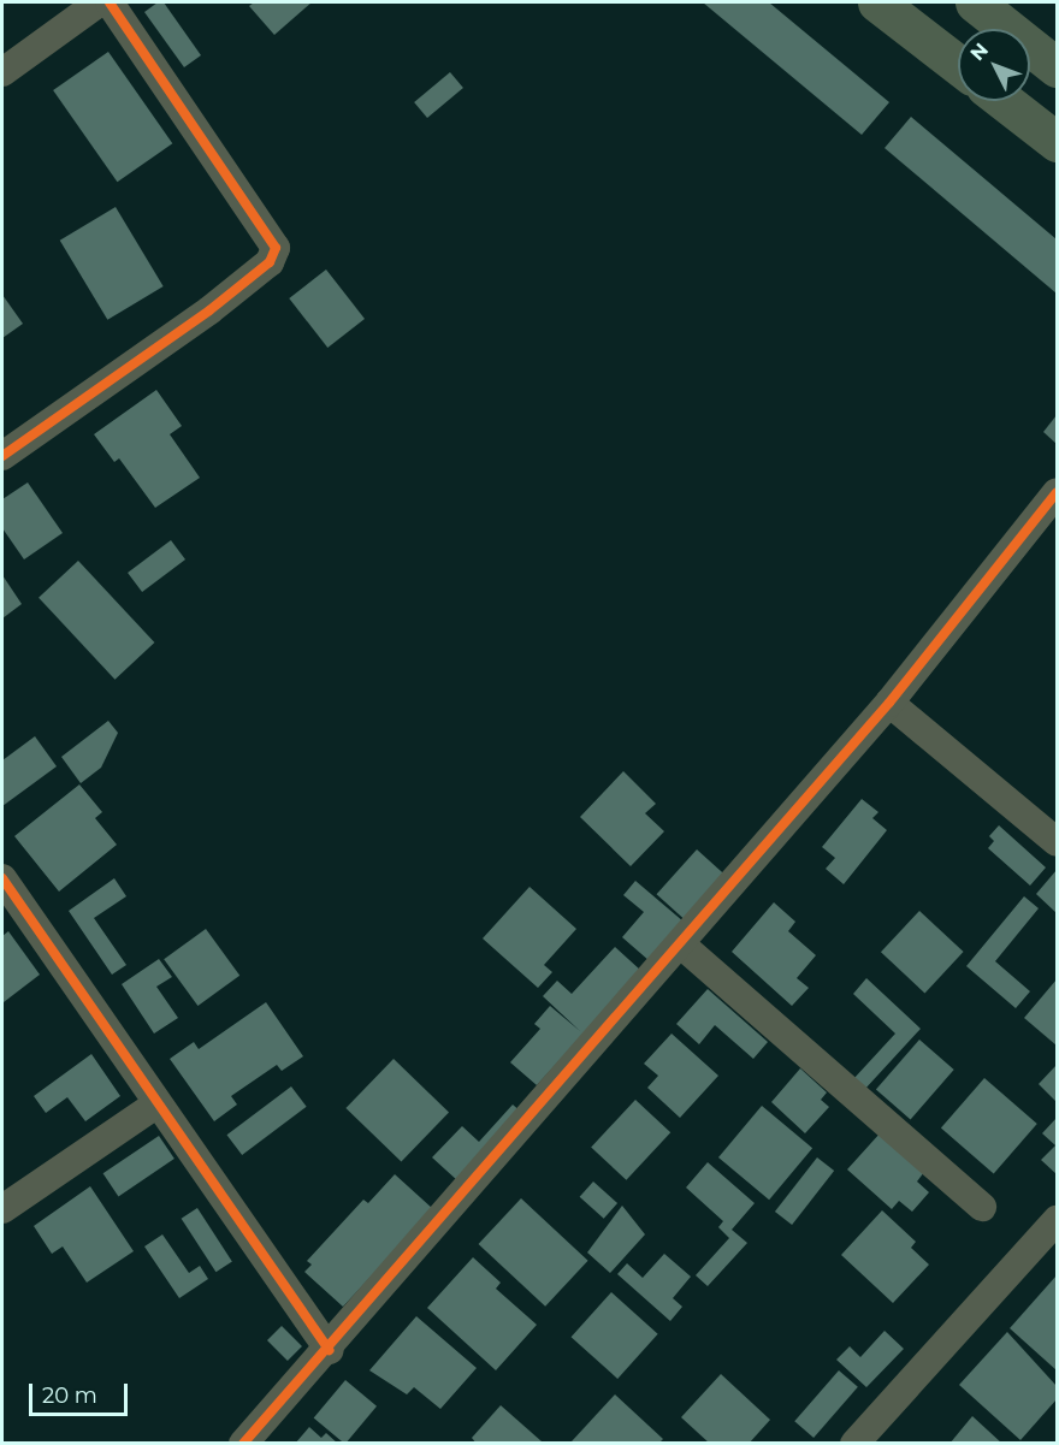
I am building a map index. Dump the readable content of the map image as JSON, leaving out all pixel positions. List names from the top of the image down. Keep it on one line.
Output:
{"scale_bar":"20 m","north":"top left"}
